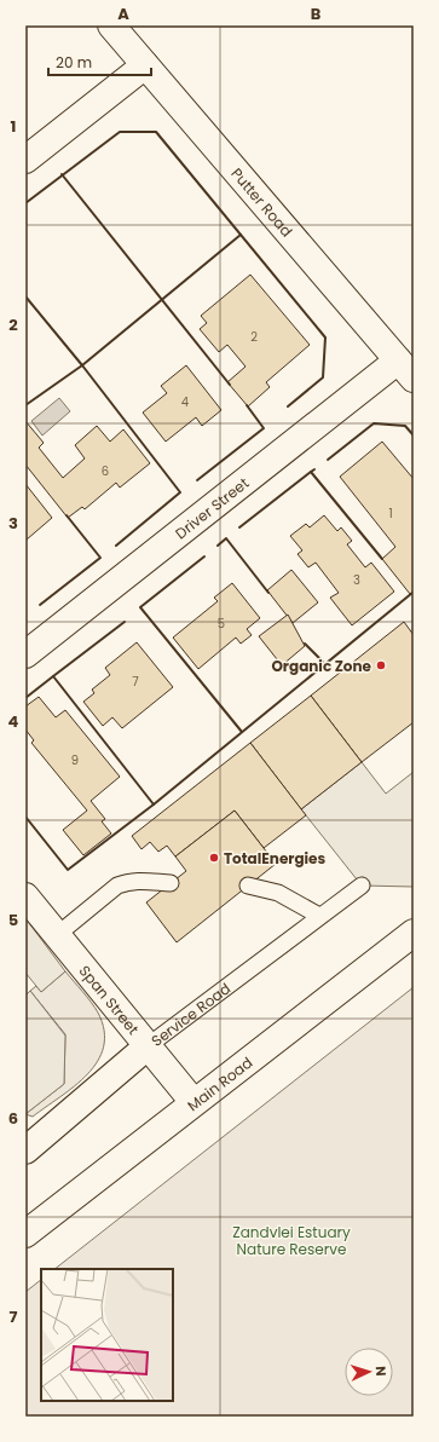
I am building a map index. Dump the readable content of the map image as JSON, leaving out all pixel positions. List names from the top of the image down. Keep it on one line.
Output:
{"streets":{"street":["Putter Road","Driver Street","Span Street","Service Road","Main Road"]},"crossings":[["Putter Road","Driver Street"],["Span Street","Service Road"],["Span Street","Main Road"]],"parks":["Zandvlei Estuary Nature Reserve"],"places":["Organic Zone","TotalEnergies"],"house_numbers":["2","4","6","1","3","5","7","9"],"scale_bar":"20 m","north":"right","grid":{"columns":["A","B"],"rows":["1","2","3","4","5","6","7"]}}
